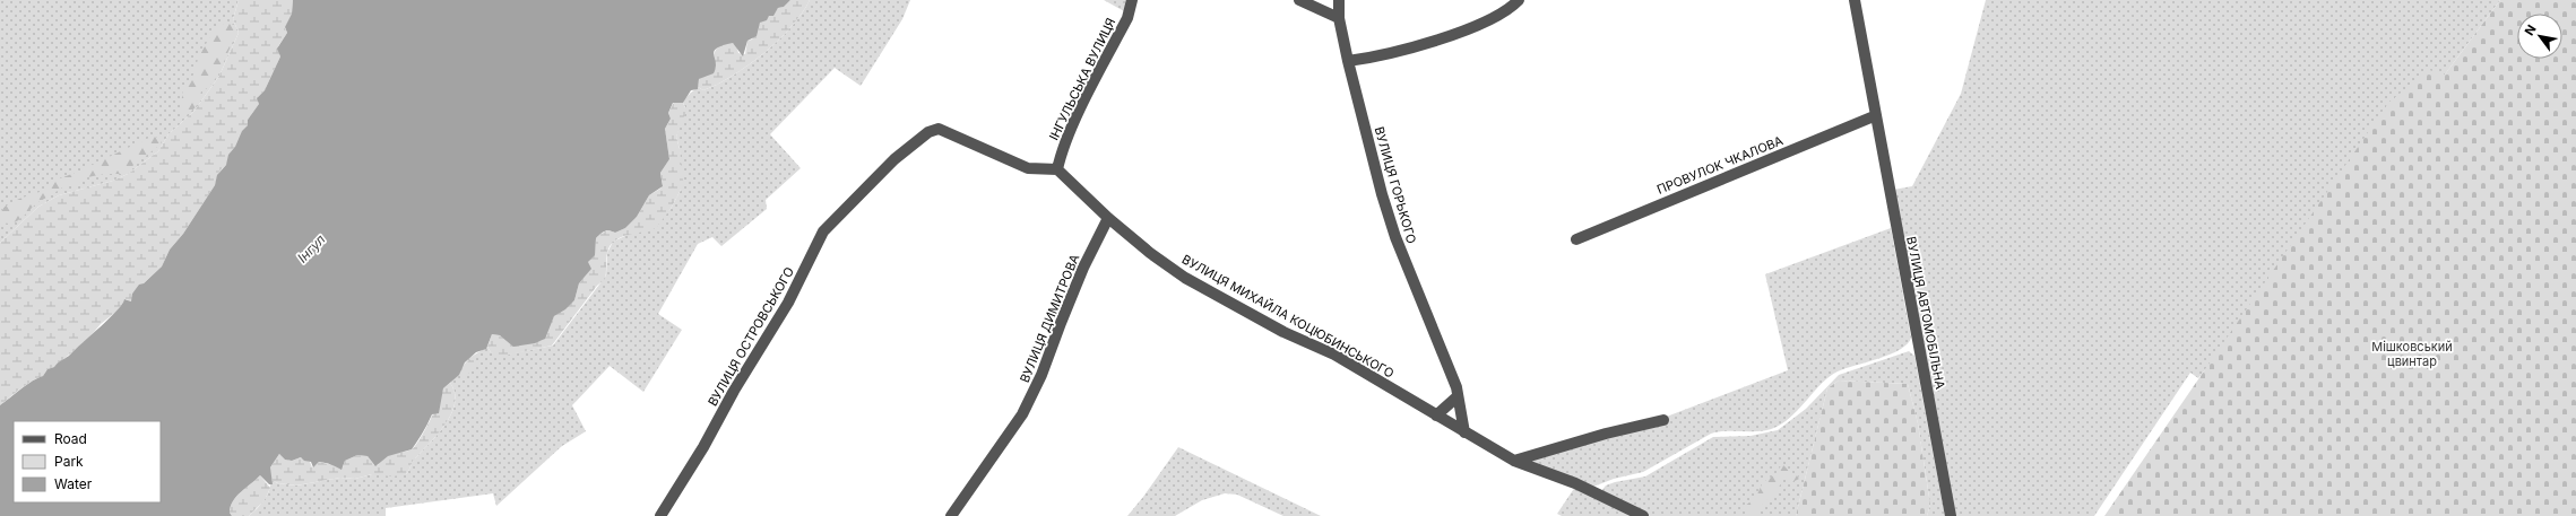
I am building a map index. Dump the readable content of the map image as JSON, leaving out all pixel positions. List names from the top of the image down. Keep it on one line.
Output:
{"streets":{"street":["ІНГУЛЬСЬКА ВУЛИЦЯ","ПРОВУЛОК ЧКАЛОВА","ВУЛИЦЯ ГОРЬКОГО","ВУЛИЦЯ АВТОМОБІЛЬНА","ВУЛИЦЯ МИХАЙЛА КОЦЮБИНСЬКОГО","ВУЛИЦЯ ДИМИТРОВА","ВУЛИЦЯ ОСТРОВСЬКОГО"]},"crossings":[["ІНГУЛЬСЬКА ВУЛИЦЯ","ВУЛИЦЯ МИХАЙЛА КОЦЮБИНСЬКОГО"],["ІНГУЛЬСЬКА ВУЛИЦЯ","ВУЛИЦЯ ОСТРОВСЬКОГО"],["ПРОВУЛОК ЧКАЛОВА","ВУЛИЦЯ АВТОМОБІЛЬНА"],["ВУЛИЦЯ ГОРЬКОГО","ВУЛИЦЯ МИХАЙЛА КОЦЮБИНСЬКОГО"],["ВУЛИЦЯ МИХАЙЛА КОЦЮБИНСЬКОГО","ВУЛИЦЯ ДИМИТРОВА"],["ВУЛИЦЯ МИХАЙЛА КОЦЮБИНСЬКОГО","ВУЛИЦЯ ОСТРОВСЬКОГО"]],"water":["Інгул"],"parks":["Мішковський цвинтар"],"legend":["Road","Park","Water"],"north":"top left"}
